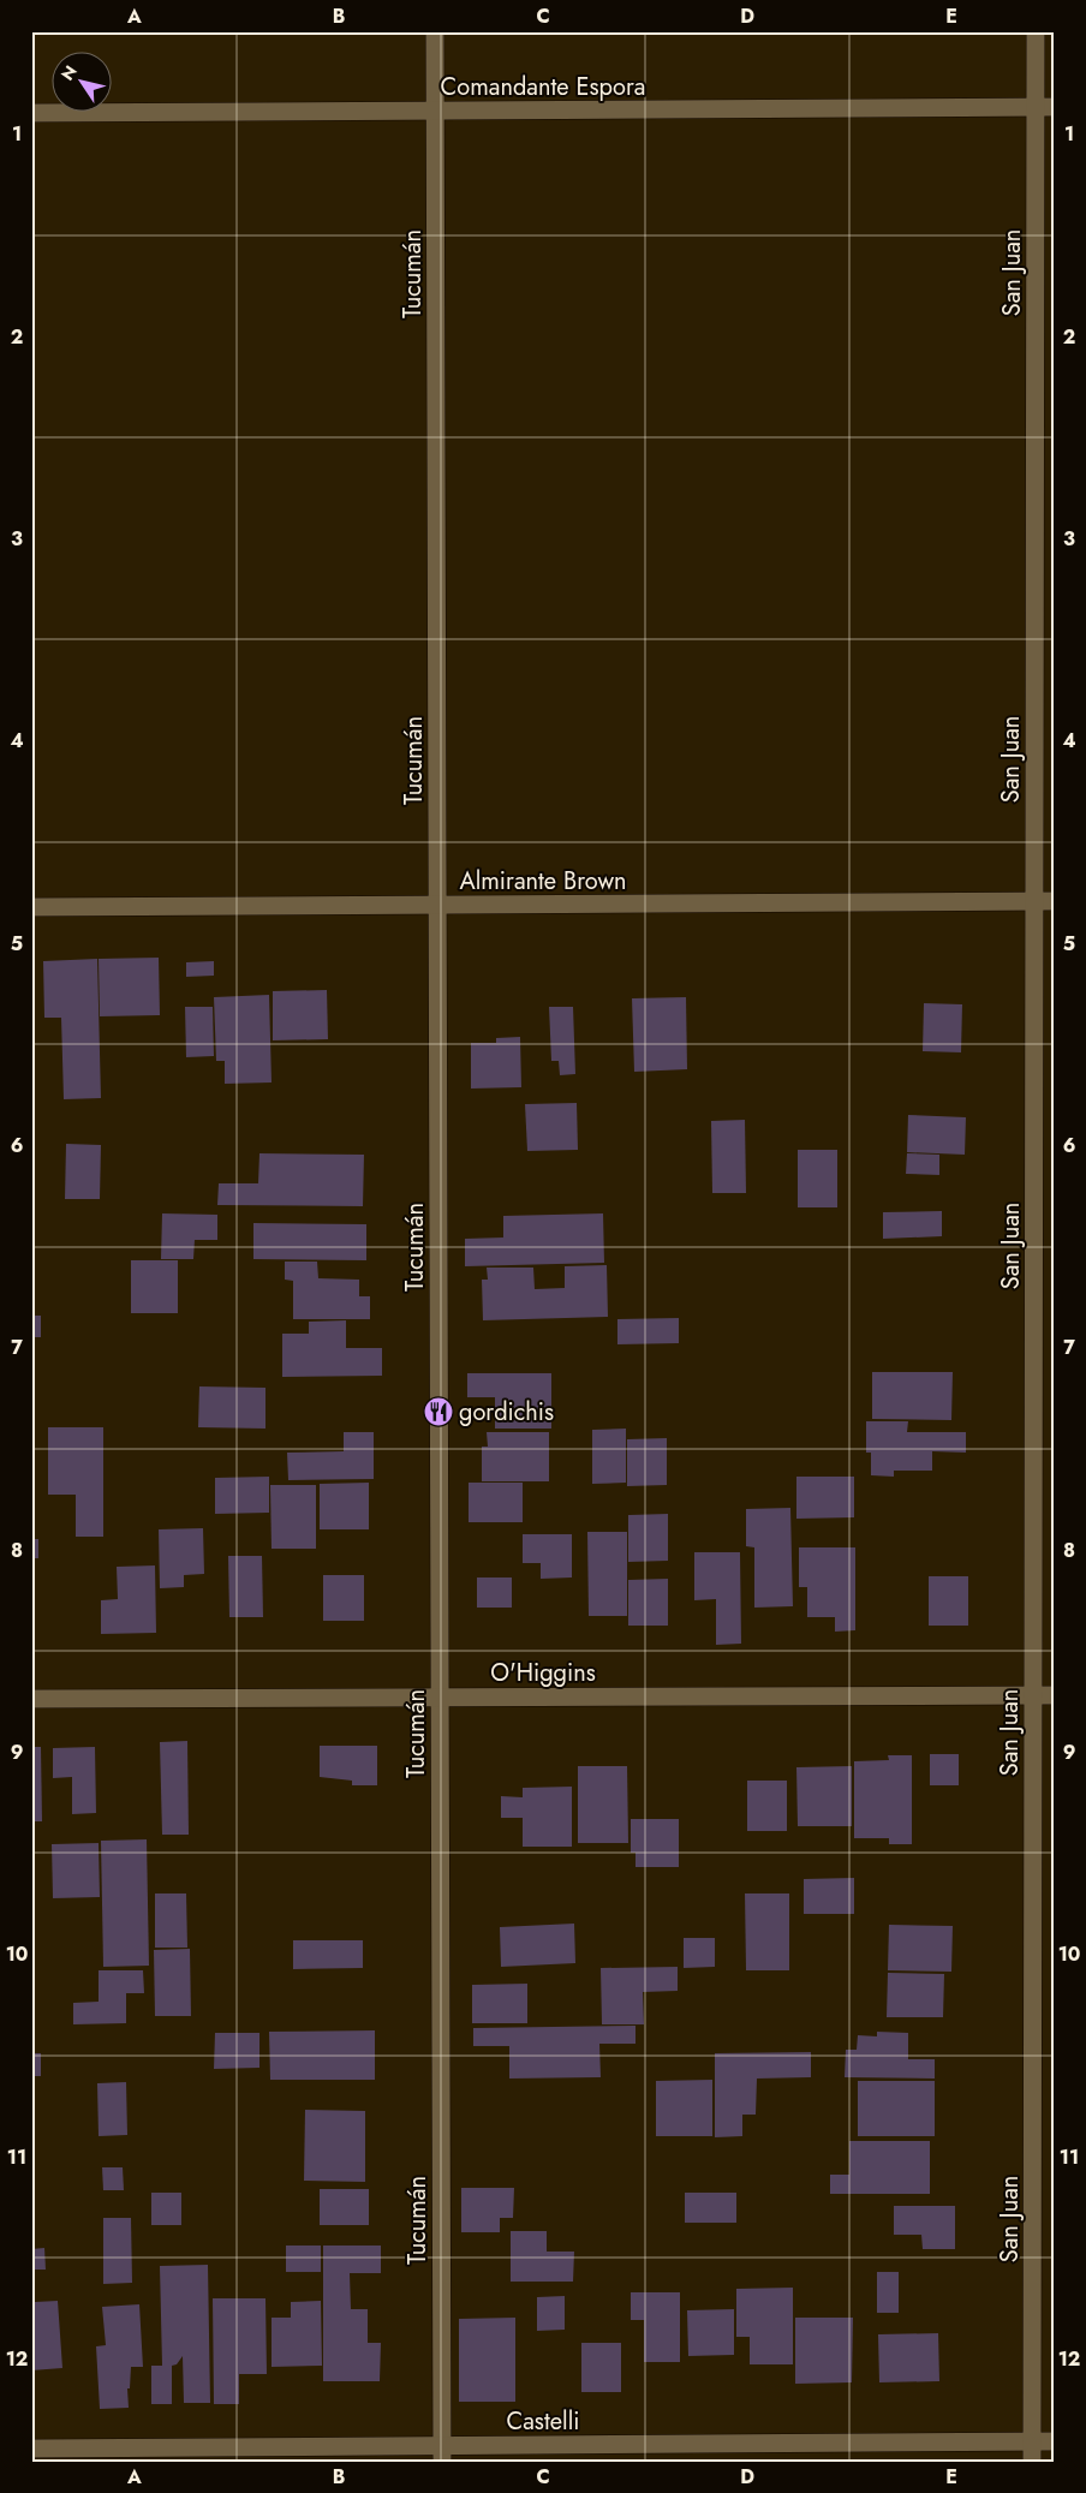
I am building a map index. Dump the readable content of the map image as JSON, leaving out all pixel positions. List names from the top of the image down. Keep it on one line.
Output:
{"streets":{"street":["Comandante Espora","San Juan","Tucumán","Almirante Brown","O'Higgins","Castelli"]},"crossings":[["Comandante Espora","San Juan"],["Comandante Espora","Tucumán"],["San Juan","Almirante Brown"],["San Juan","O'Higgins"],["San Juan","Castelli"],["Tucumán","Almirante Brown"],["Tucumán","O'Higgins"],["Tucumán","Castelli"]],"places":{"restaurant":["gordichis"]},"north":"top left","grid":{"columns":["A","B","C","D","E"],"rows":["1","2","3","4","5","6","7","8","9","10","11","12"]}}
